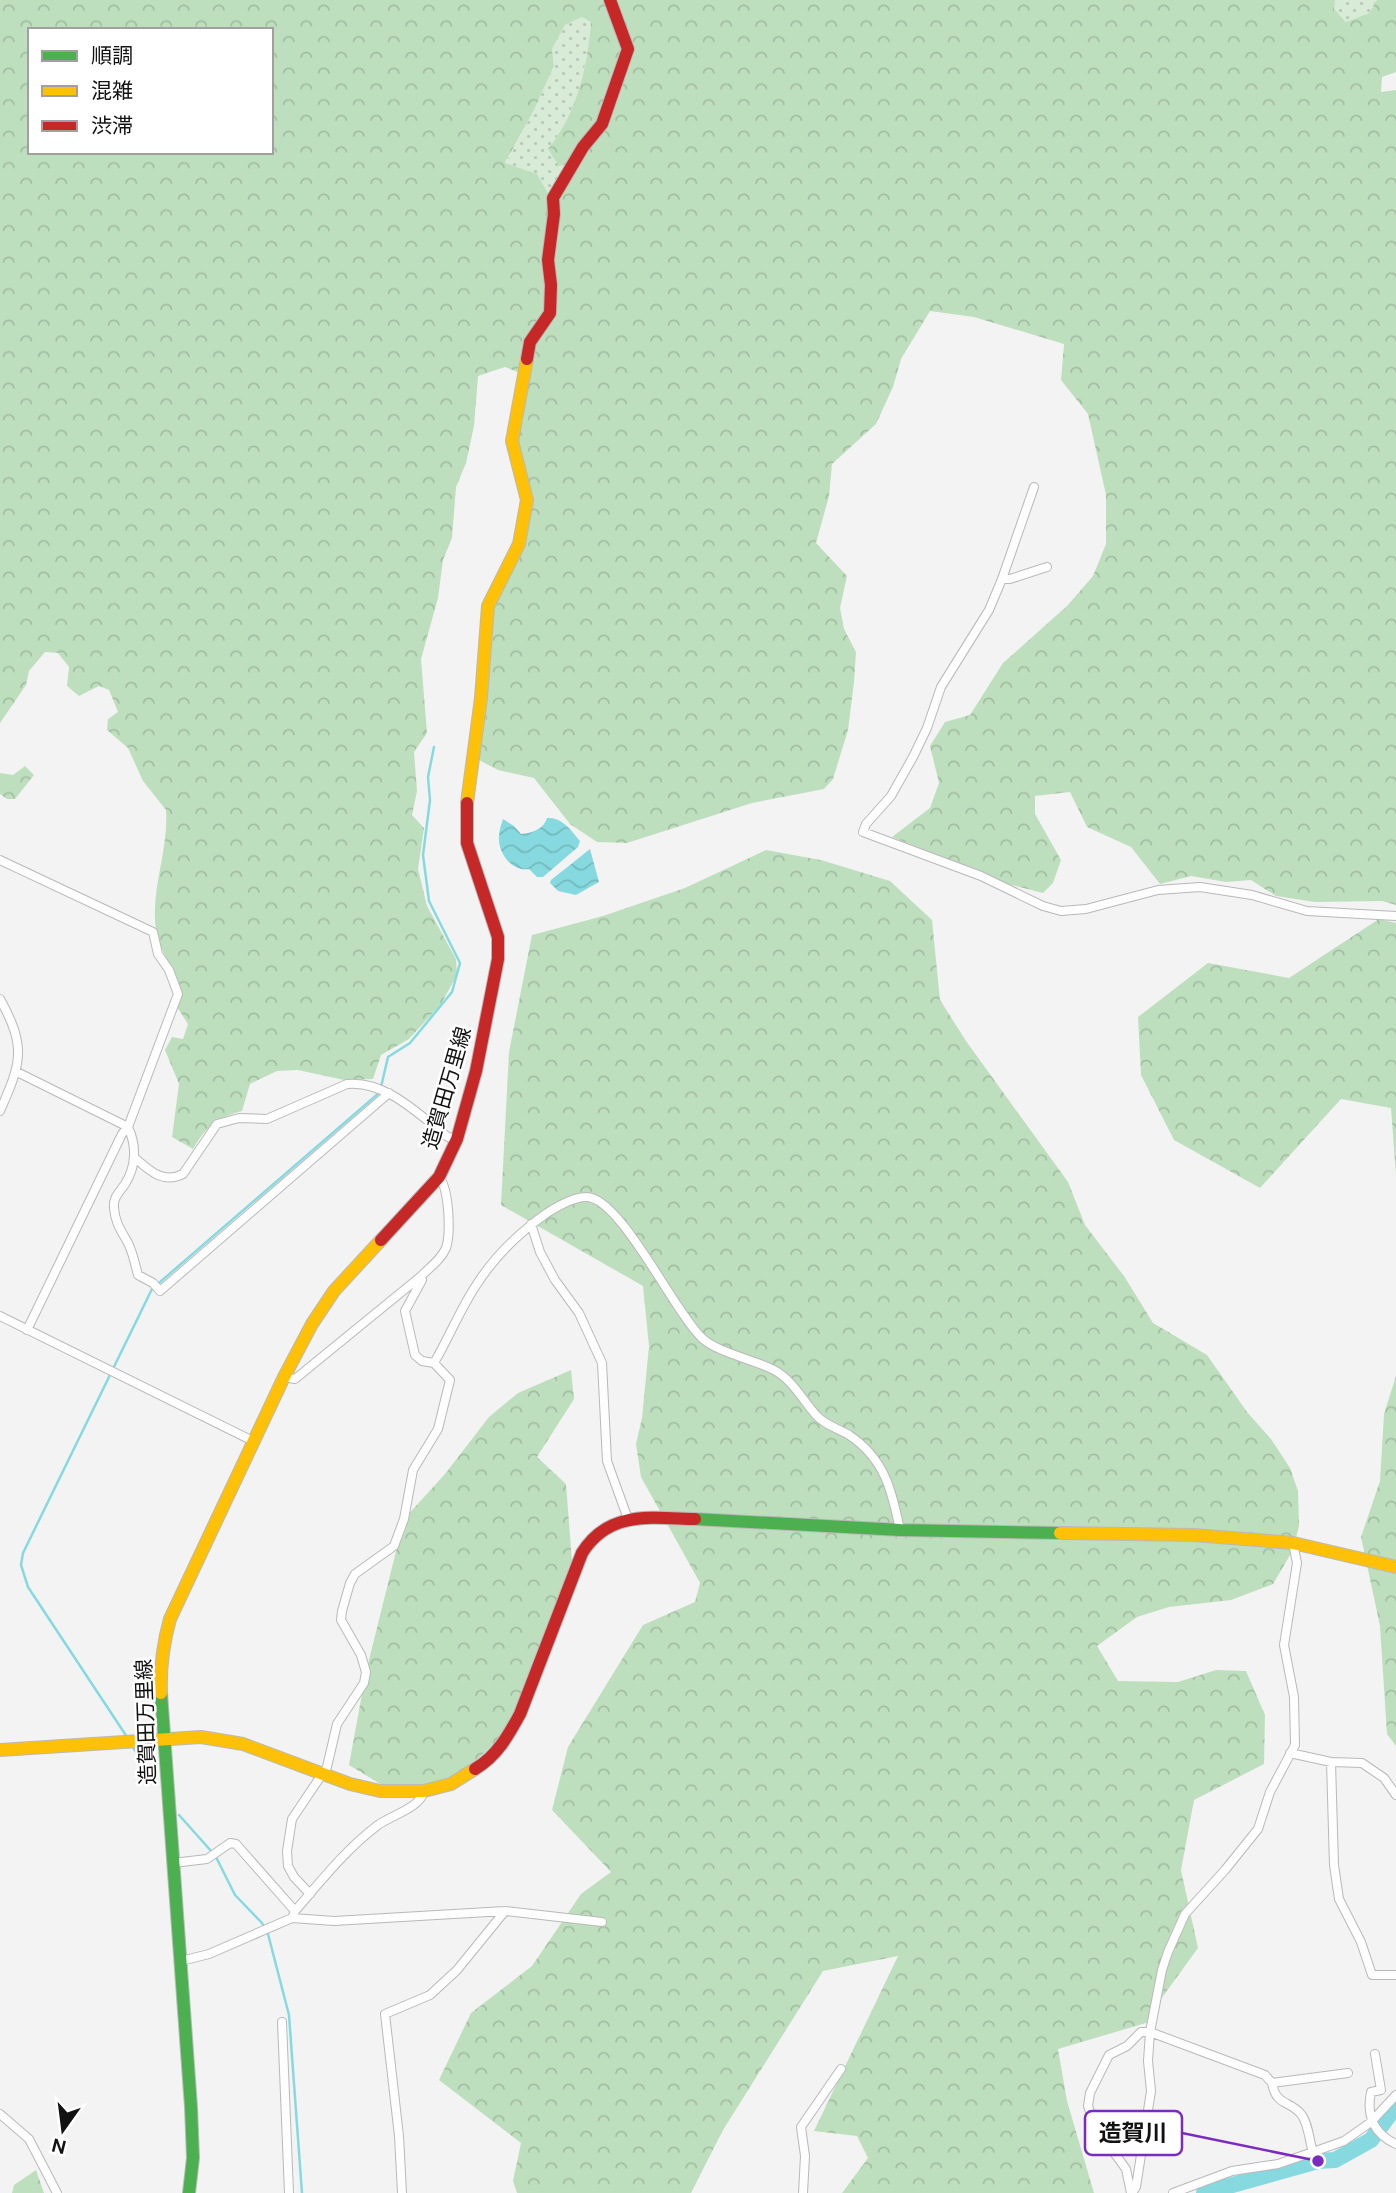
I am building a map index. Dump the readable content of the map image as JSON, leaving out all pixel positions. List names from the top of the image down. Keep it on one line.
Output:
{"streets":{"main road":["造賀田万里線"]},"places":["造賀川"],"legend":["順調","混雑","渋滞"],"north":"bottom"}
